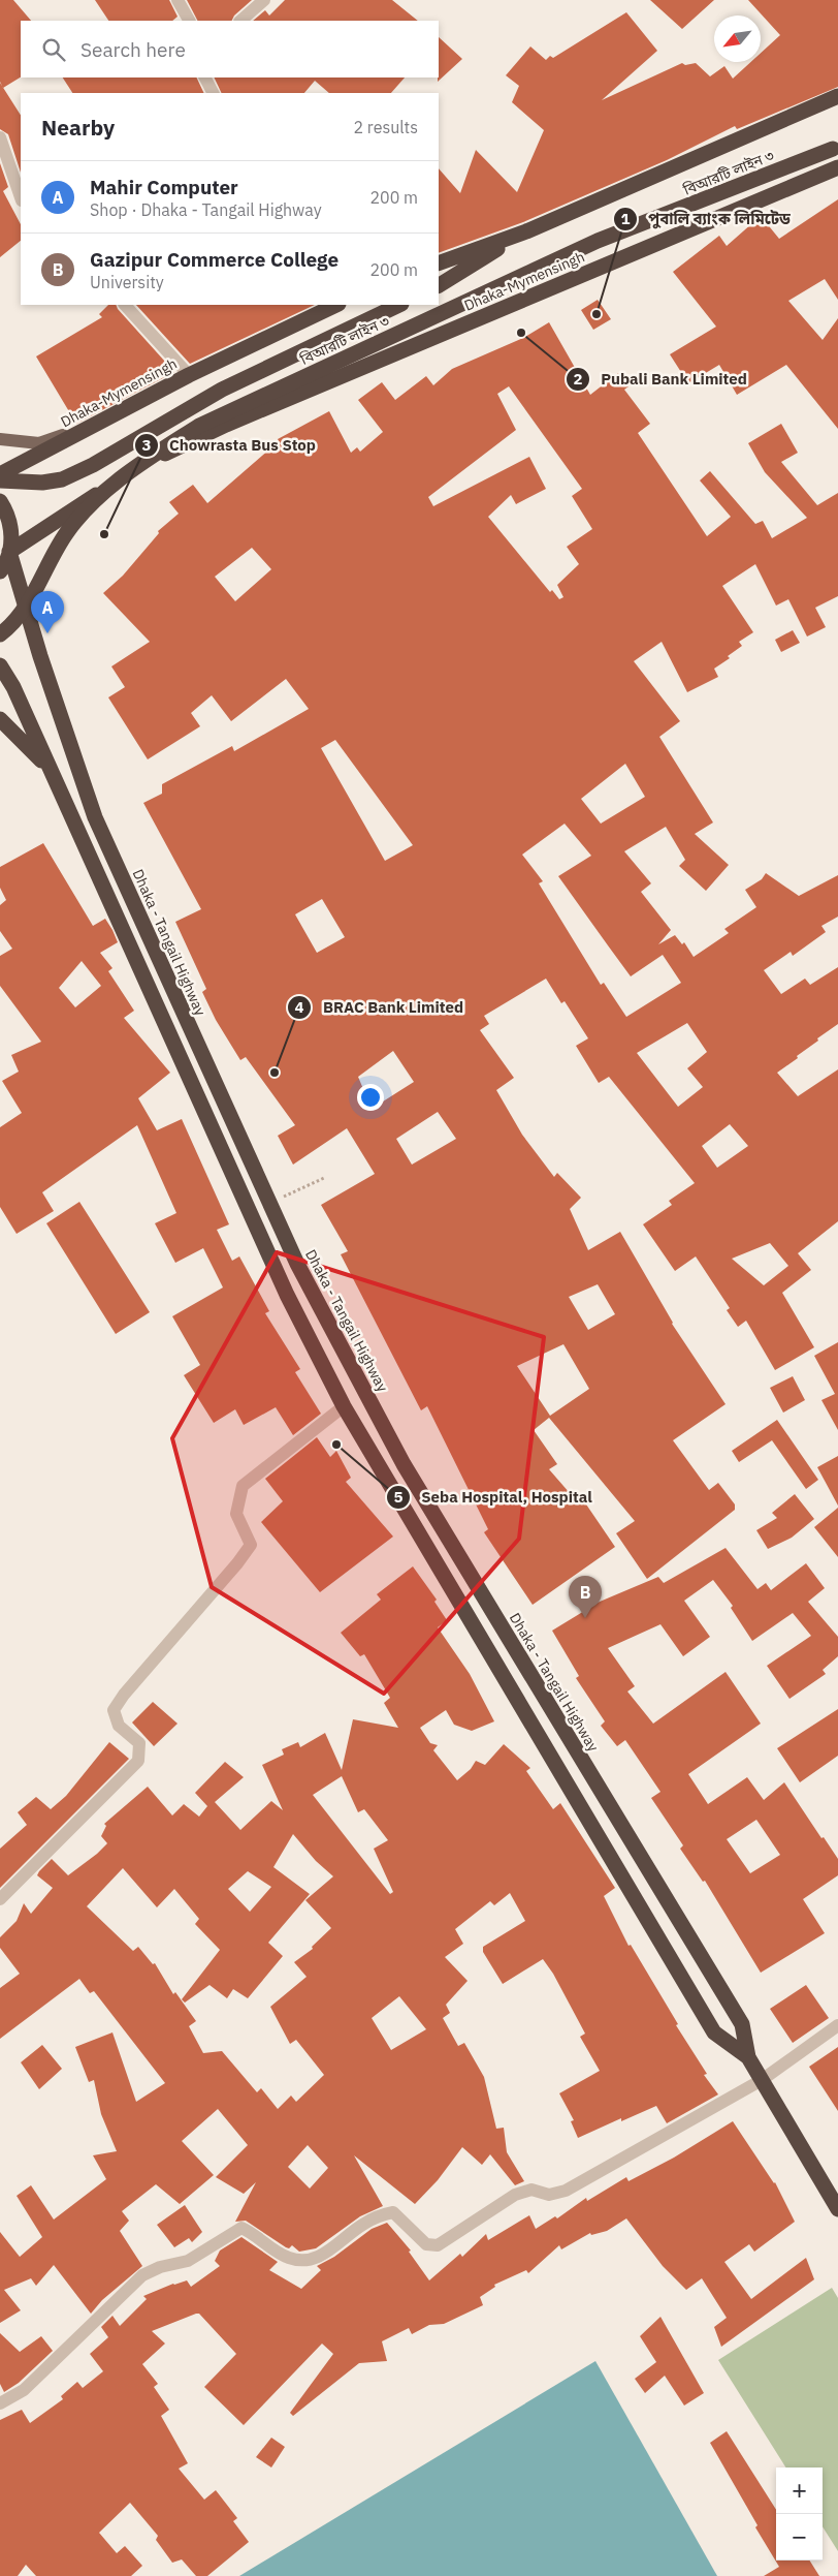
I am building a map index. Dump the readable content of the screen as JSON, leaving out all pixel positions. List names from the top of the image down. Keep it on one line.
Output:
{"streets":{"highway":["বিআরটি লাইন ৩","Dhaka-Mymensingh","Dhaka - Tangail Highway"]},"crossings":[["Dhaka-Mymensingh","Dhaka - Tangail Highway"]],"places":["পুবালি ব্যাংক লিমিটেড","Pubali Bank Limited","Chowrasta Bus Stop","BRAC Bank Limited","Seba Hospital, Hospital"],"north":"bottom left","page":{"search":"Search here","heading":["Nearby","2 results"],"list":[{"mark":"A","name":"Mahir Computer","note":"Shop · Dhaka - Tangail Highway","value":"200 m"},{"mark":"B","name":"Gazipur Commerce College","note":"University","value":"200 m"}],"pins":["A","B"],"map_buttons":["+","−"]}}
